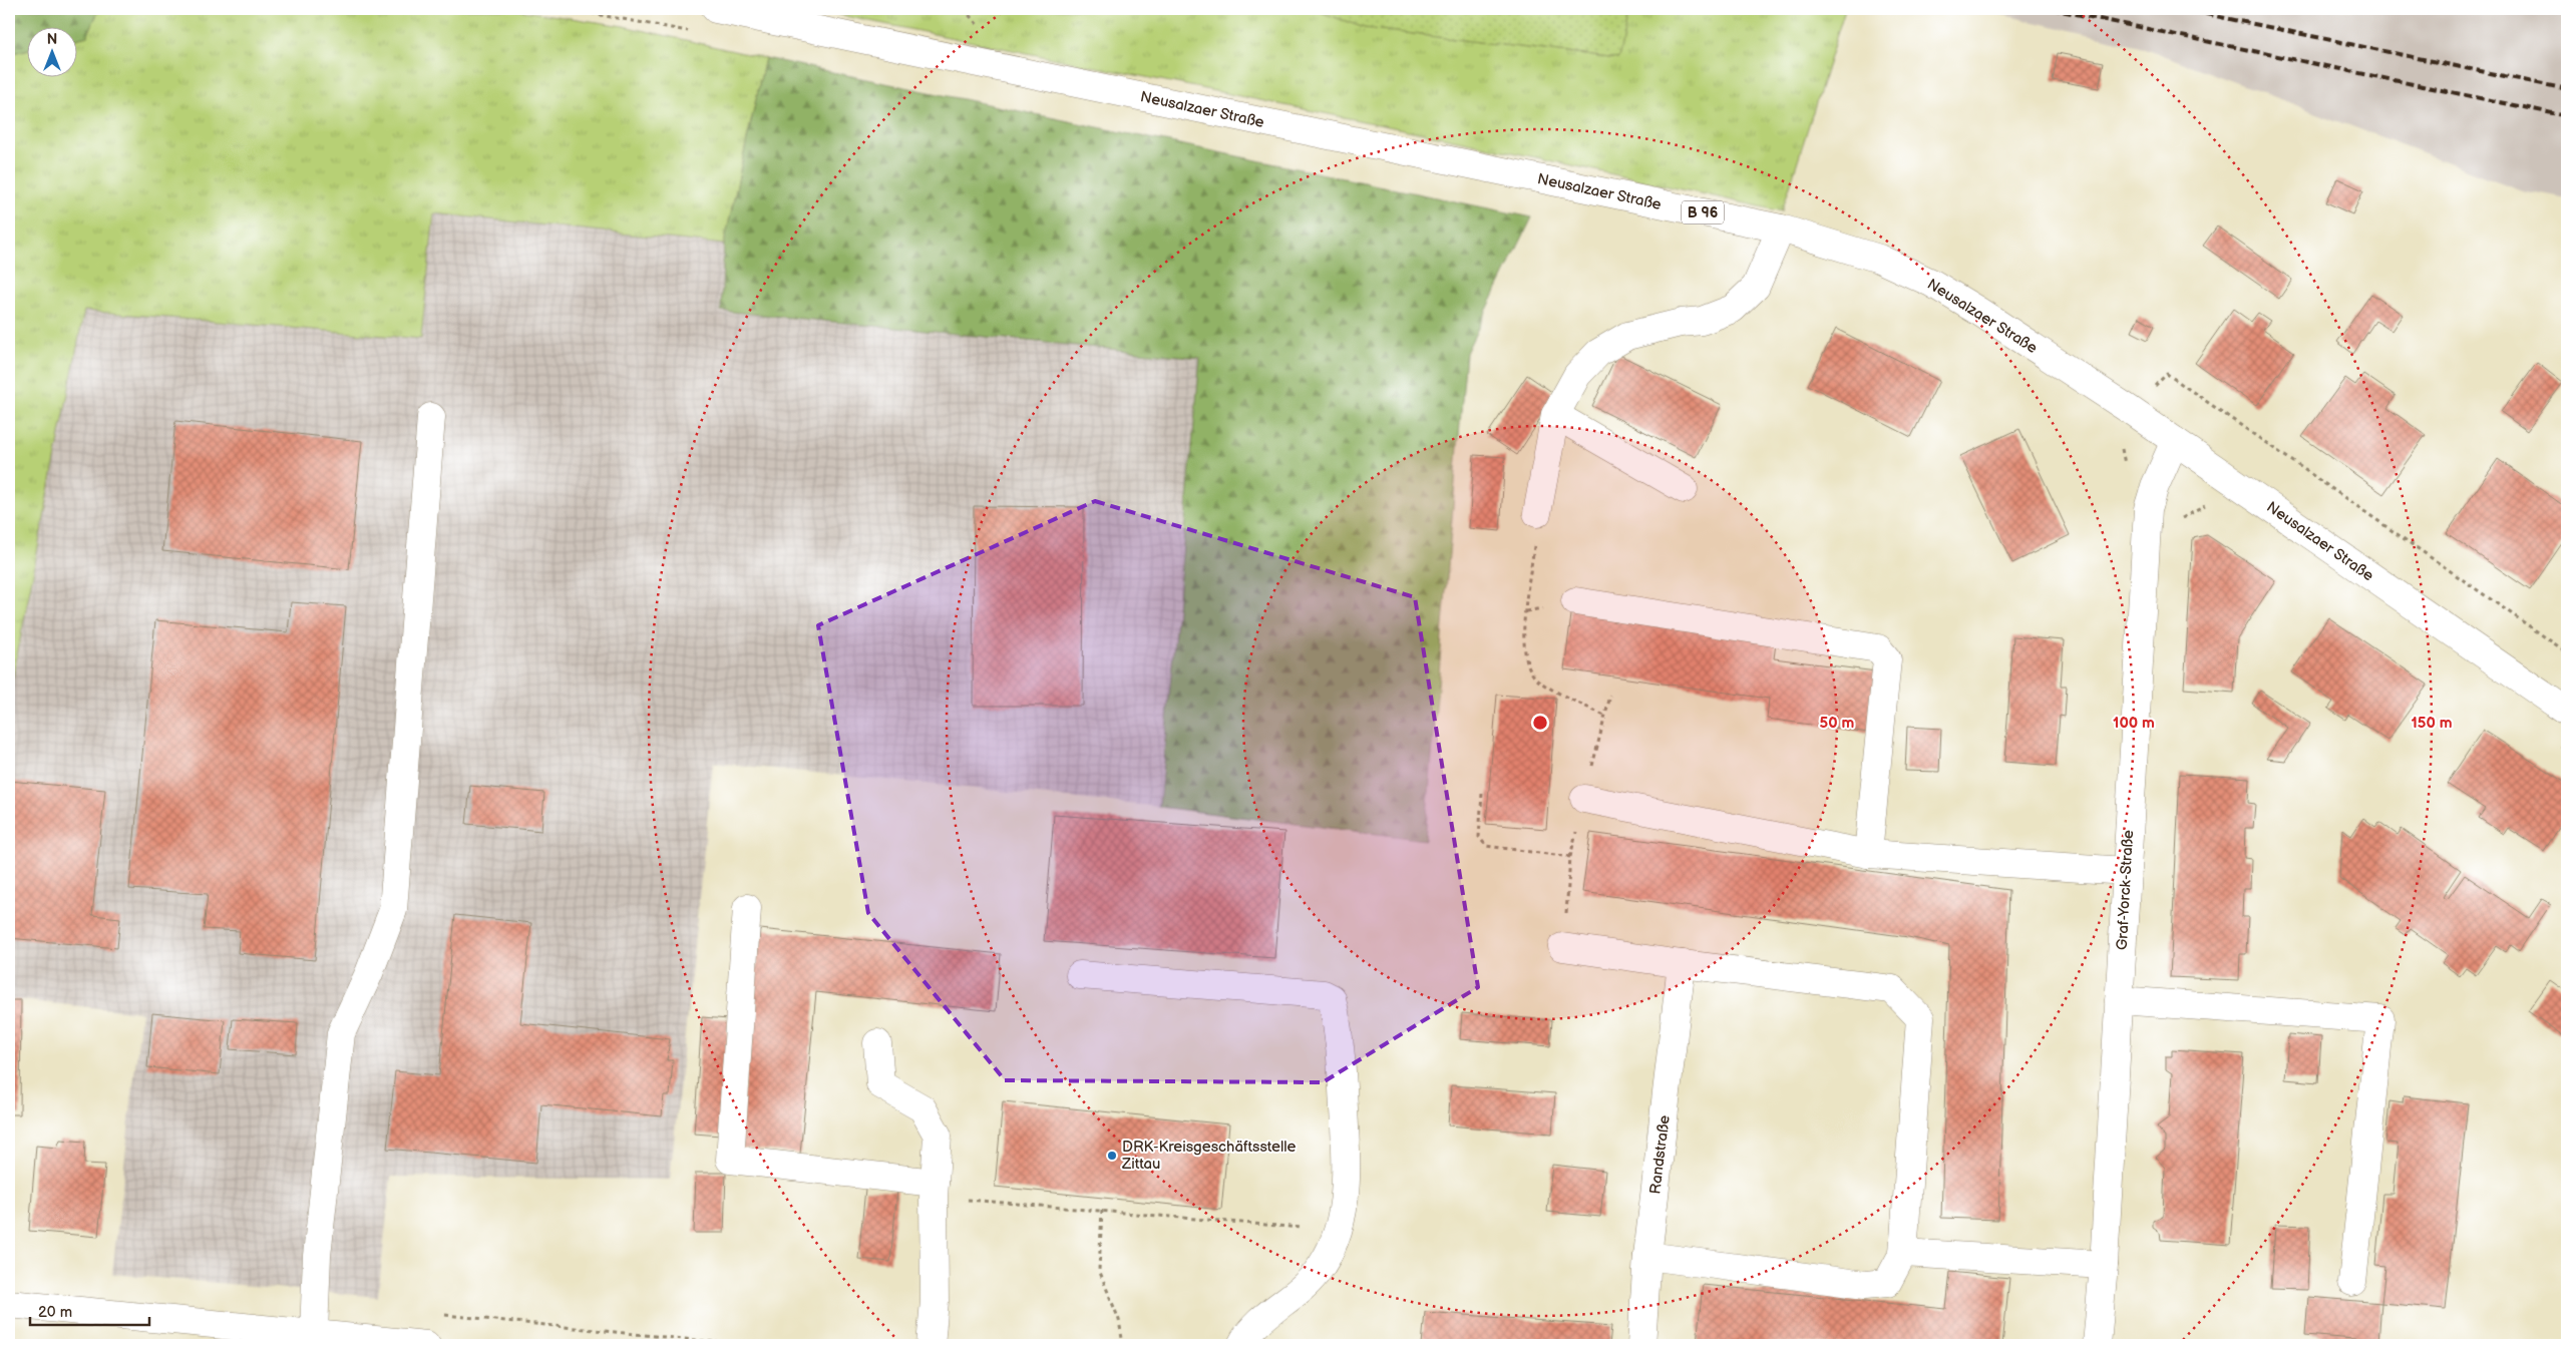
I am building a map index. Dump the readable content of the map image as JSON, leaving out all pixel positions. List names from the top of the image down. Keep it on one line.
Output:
{"streets":{"main road":["Neusalzaer Straße","B 96","Graf-Yorck-Straße","Randstraße"]},"crossings":[["Neusalzaer Straße","Graf-Yorck-Straße"]],"places":["DRK-Kreisgeschäftsstelle Zittau"],"scale_bar":"20 m","north":"top","rings":["50 m","100 m","150 m"]}
